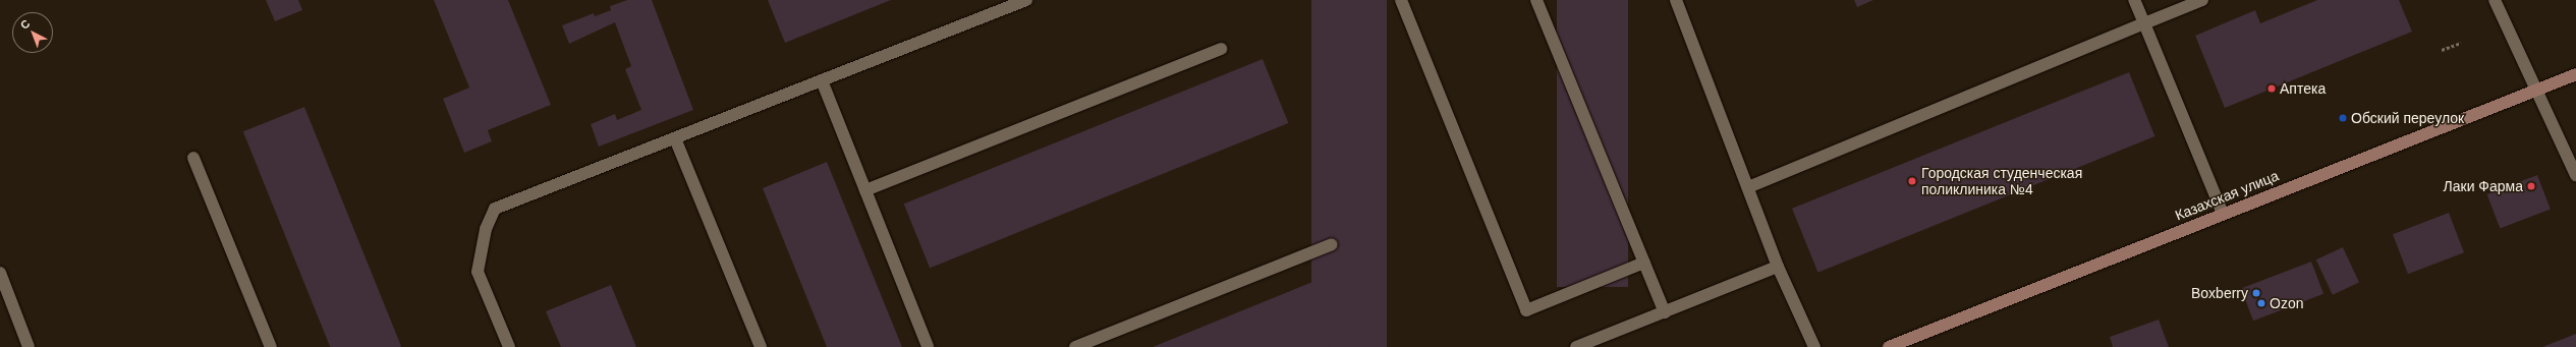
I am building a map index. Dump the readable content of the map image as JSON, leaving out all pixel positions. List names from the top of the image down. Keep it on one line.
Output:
{"streets":{"main road":["Казахская улица"]},"places":["Аптека","Обский переулок","Городская студенческая поликлиника №4","Лаки Фарма","Boxberry","Ozon"],"north":"top left"}
